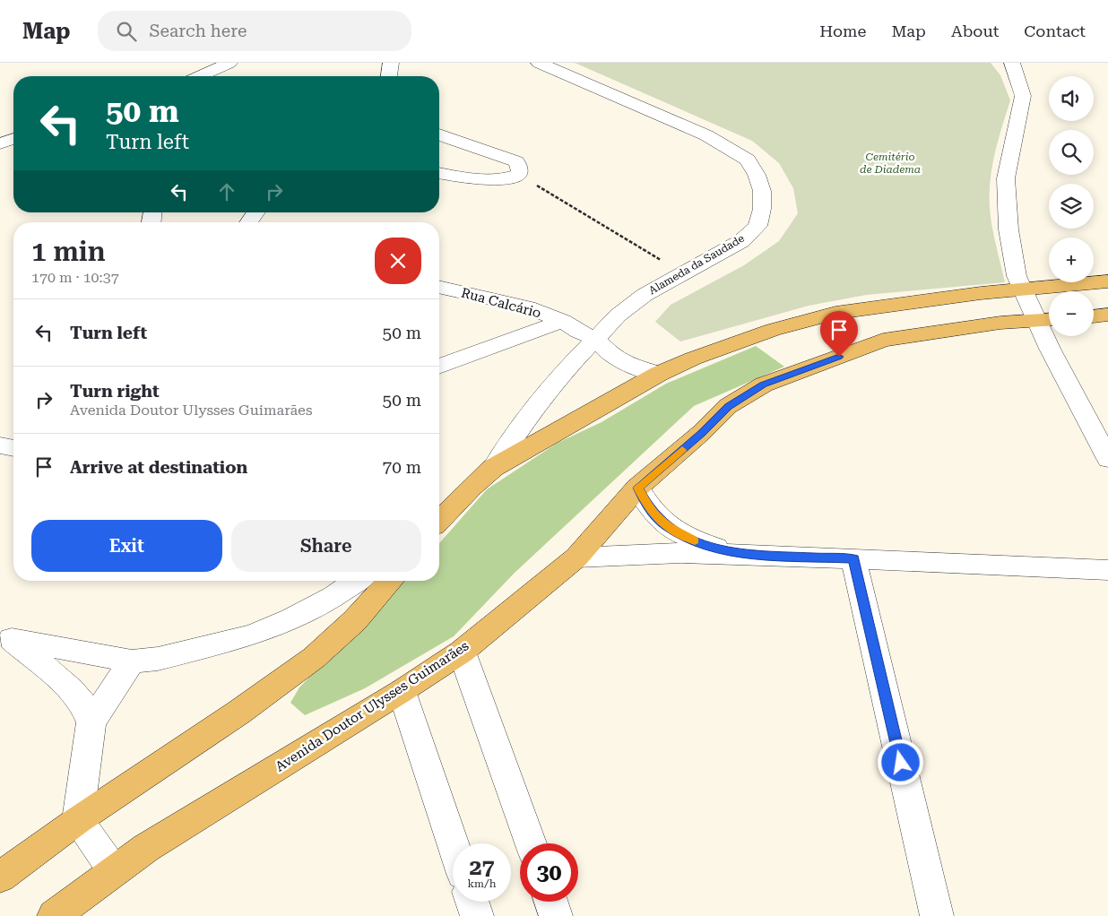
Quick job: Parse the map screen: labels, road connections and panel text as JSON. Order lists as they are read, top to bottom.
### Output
{
  "streets": {
    "main road": ["Avenida Doutor Ulysses Guimarães"],
    "street": ["Alameda da Saudade", "Rua Calcário"]
  },
  "crossings": [
    ["Alameda da Saudade", "Rua Calcário"]
  ],
  "parks": ["Cemitério de Diadema"],
  "page": {
    "header": "Map",
    "search": "Search here",
    "nav": [
      "Home",
      "Map",
      "About",
      "Contact"
    ],
    "map_buttons": ["+", "−"],
    "turn": ["50 m", "Turn left"],
    "heading": ["1 min", "170 m · 10:37"],
    "list": [
      {
        "name": "Turn left",
        "value": "50 m"
      },
      {
        "name": "Turn right",
        "note": "Avenida Doutor Ulysses Guimarães",
        "value": "50 m"
      },
      {
        "name": "Arrive at destination",
        "value": "70 m"
      }
    ],
    "buttons": ["Exit", "Share"],
    "speed": "27 km/h",
    "limit": "30"
  }
}
